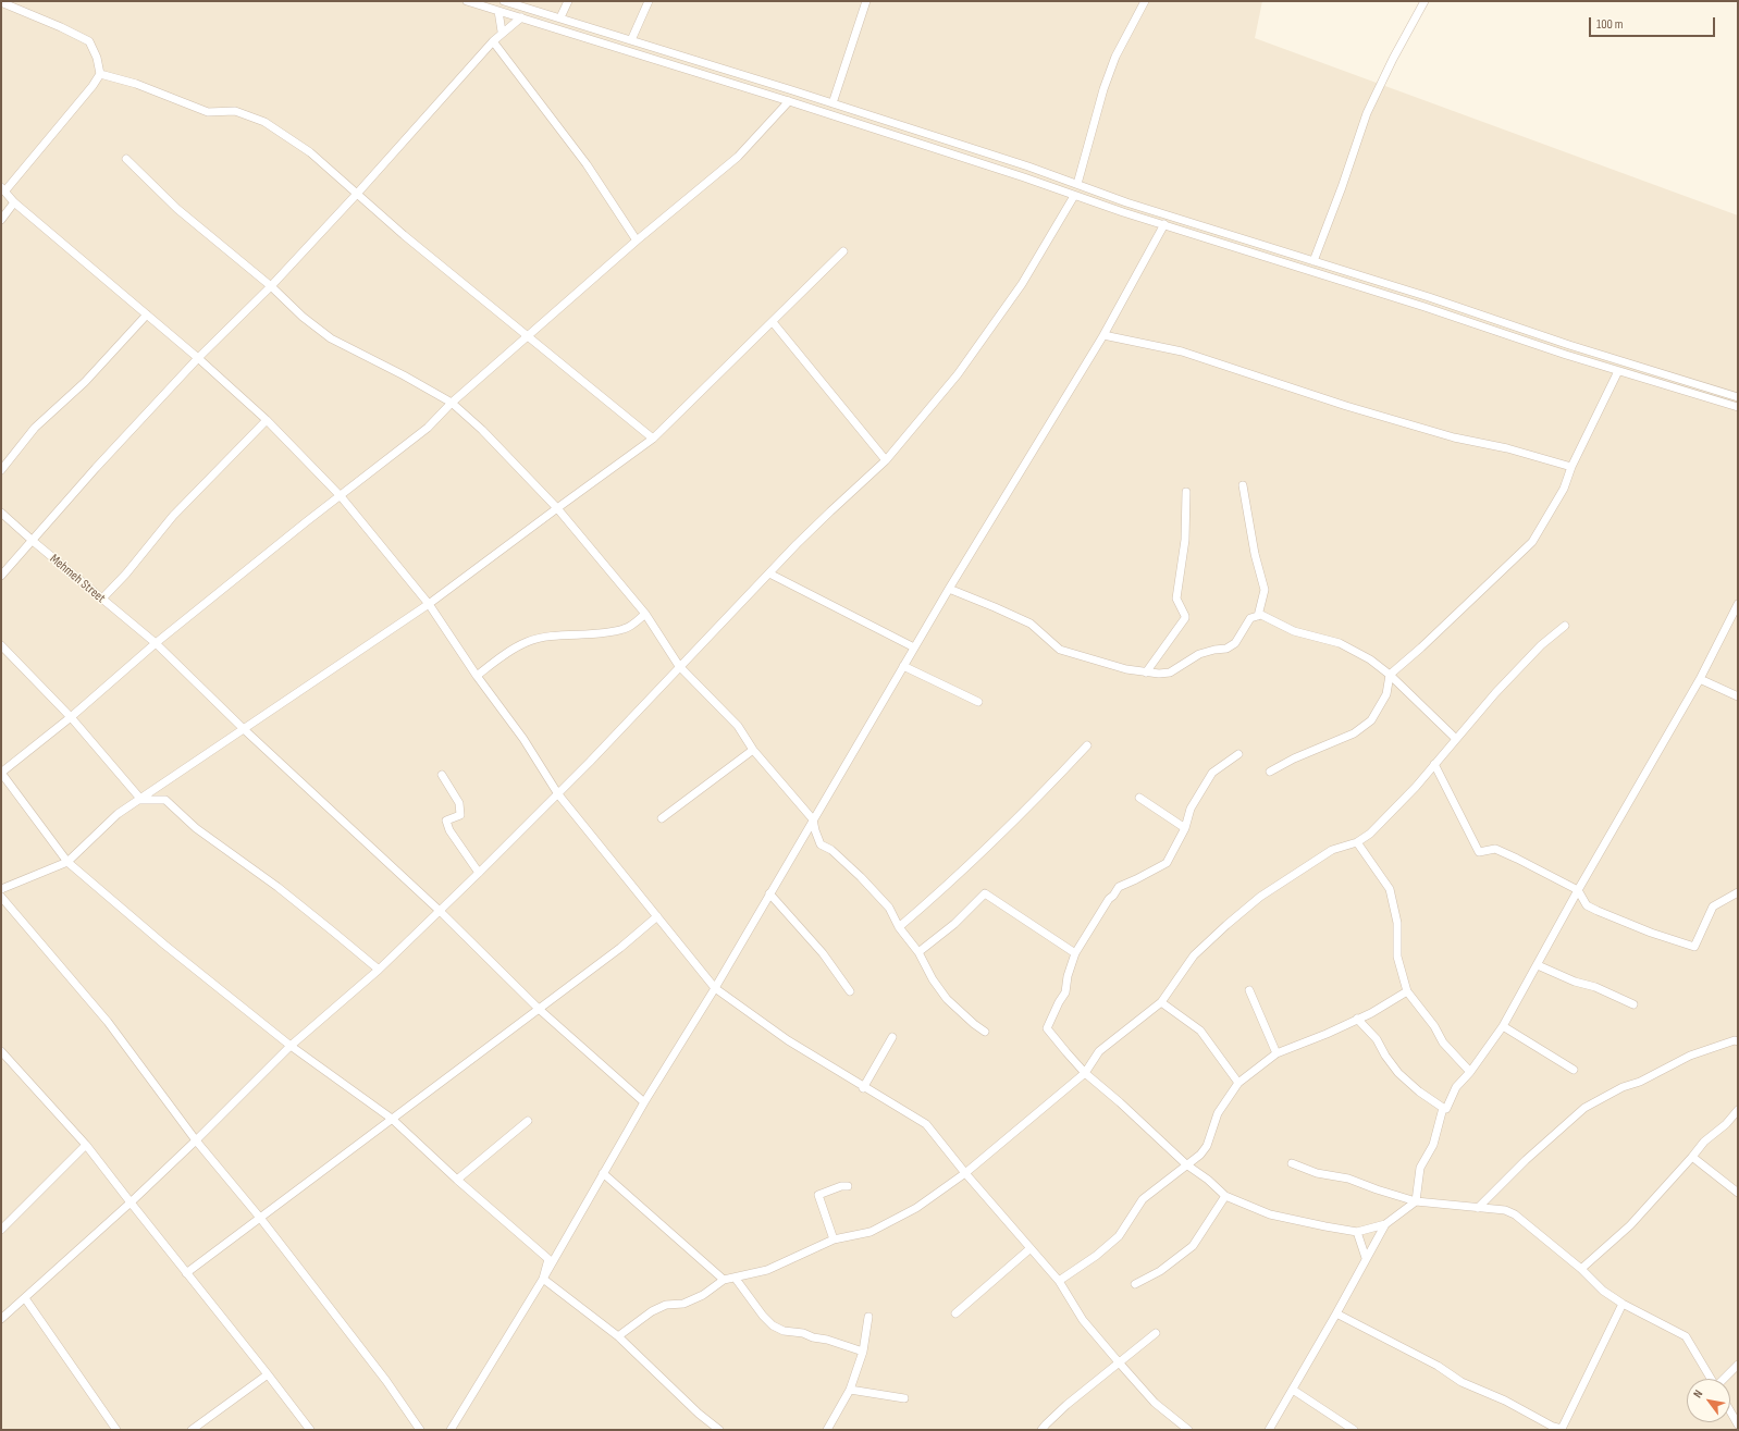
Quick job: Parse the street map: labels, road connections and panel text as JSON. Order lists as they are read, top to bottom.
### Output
{
  "streets": {
    "street": ["Mehmeh Street"]
  },
  "scale_bar": "100 m",
  "north": "top left"
}
